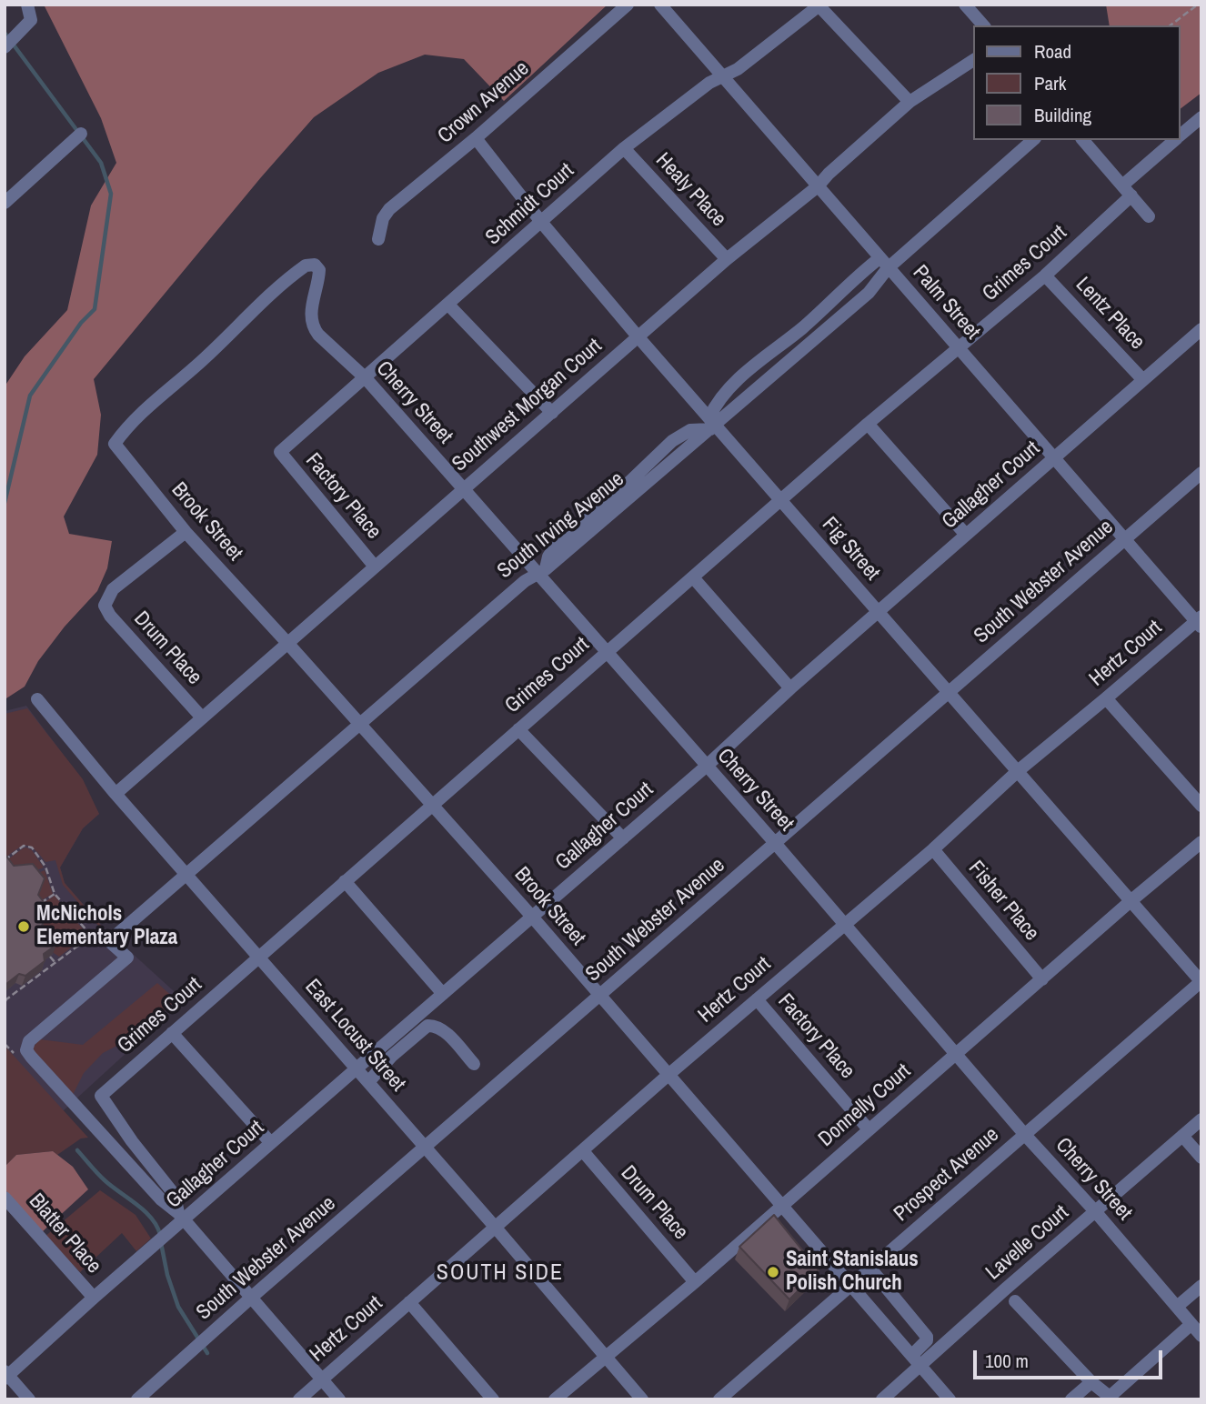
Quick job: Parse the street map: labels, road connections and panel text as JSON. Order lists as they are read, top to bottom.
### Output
{
  "streets": {
    "street": [
      "Crown Avenue",
      "Healy Place",
      "Schmidt Court",
      "Grimes Court",
      "Palm Street",
      "Lentz Place",
      "Cherry Street",
      "Southwest Morgan Court",
      "Gallagher Court",
      "Factory Place",
      "Brook Street",
      "South Irving Avenue",
      "Fig Street",
      "South Webster Avenue",
      "Drum Place",
      "Hertz Court",
      "Fisher Place",
      "East Locust Street",
      "Donnelly Court",
      "Prospect Avenue",
      "Blatter Place",
      "Lavelle Court"
    ]
  },
  "crossings": [
    ["Crown Avenue", "Fig Street"],
    ["Healy Place", "Schmidt Court"],
    ["Healy Place", "Southwest Morgan Court"],
    ["Schmidt Court", "Palm Street"],
    ["Schmidt Court", "Cherry Street"],
    ["Schmidt Court", "Factory Place"],
    ["Schmidt Court", "Fig Street"],
    ["Grimes Court", "Palm Street"],
    ["Grimes Court", "Lentz Place"],
    ["Grimes Court", "Cherry Street"],
    ["Grimes Court", "Gallagher Court"],
    ["Grimes Court", "Brook Street"],
    ["Grimes Court", "South Irving Avenue"],
    ["Grimes Court", "Fig Street"],
    ["Grimes Court", "East Locust Street"],
    ["Palm Street", "Southwest Morgan Court"],
    ["Palm Street", "Gallagher Court"],
    ["Palm Street", "South Irving Avenue"],
    ["Palm Street", "South Webster Avenue"],
    ["Palm Street", "Hertz Court"],
    ["Lentz Place", "Gallagher Court"],
    ["Cherry Street", "Southwest Morgan Court"],
    ["Cherry Street", "Gallagher Court"],
    ["Cherry Street", "Brook Street"],
    ["Cherry Street", "South Irving Avenue"],
    ["Cherry Street", "South Webster Avenue"],
    ["Cherry Street", "Hertz Court"],
    ["Cherry Street", "Donnelly Court"],
    ["Cherry Street", "Prospect Avenue"],
    ["Cherry Street", "Lavelle Court"],
    ["Southwest Morgan Court", "Factory Place"],
    ["Southwest Morgan Court", "Brook Street"],
    ["Southwest Morgan Court", "Fig Street"],
    ["Southwest Morgan Court", "Drum Place"],
    ["Southwest Morgan Court", "East Locust Street"],
    ["Gallagher Court", "Brook Street"],
    ["Gallagher Court", "South Irving Avenue"],
    ["Gallagher Court", "Fig Street"],
    ["Gallagher Court", "East Locust Street"],
    ["Gallagher Court", "Blatter Place"],
    ["Factory Place", "Hertz Court"],
    ["Factory Place", "Donnelly Court"],
    ["Brook Street", "South Irving Avenue"],
    ["Brook Street", "South Webster Avenue"],
    ["Brook Street", "Drum Place"],
    ["Brook Street", "Hertz Court"],
    ["Brook Street", "Donnelly Court"],
    ["Brook Street", "Prospect Avenue"],
    ["Brook Street", "Lavelle Court"],
    ["South Irving Avenue", "Fig Street"],
    ["South Irving Avenue", "East Locust Street"],
    ["Fig Street", "South Webster Avenue"],
    ["Fig Street", "Hertz Court"],
    ["Fig Street", "Donnelly Court"],
    ["Fig Street", "Prospect Avenue"],
    ["South Webster Avenue", "East Locust Street"],
    ["Drum Place", "Hertz Court"],
    ["Drum Place", "Donnelly Court"],
    ["Hertz Court", "Fisher Place"],
    ["Hertz Court", "East Locust Street"],
    ["Fisher Place", "Donnelly Court"],
    ["East Locust Street", "Donnelly Court"]
  ],
  "districts": ["SOUTH SIDE"],
  "places": ["McNichols Elementary Plaza", "Saint Stanislaus Polish Church"],
  "legend": ["Road", "Park", "Building"],
  "scale_bar": "100 m"
}
